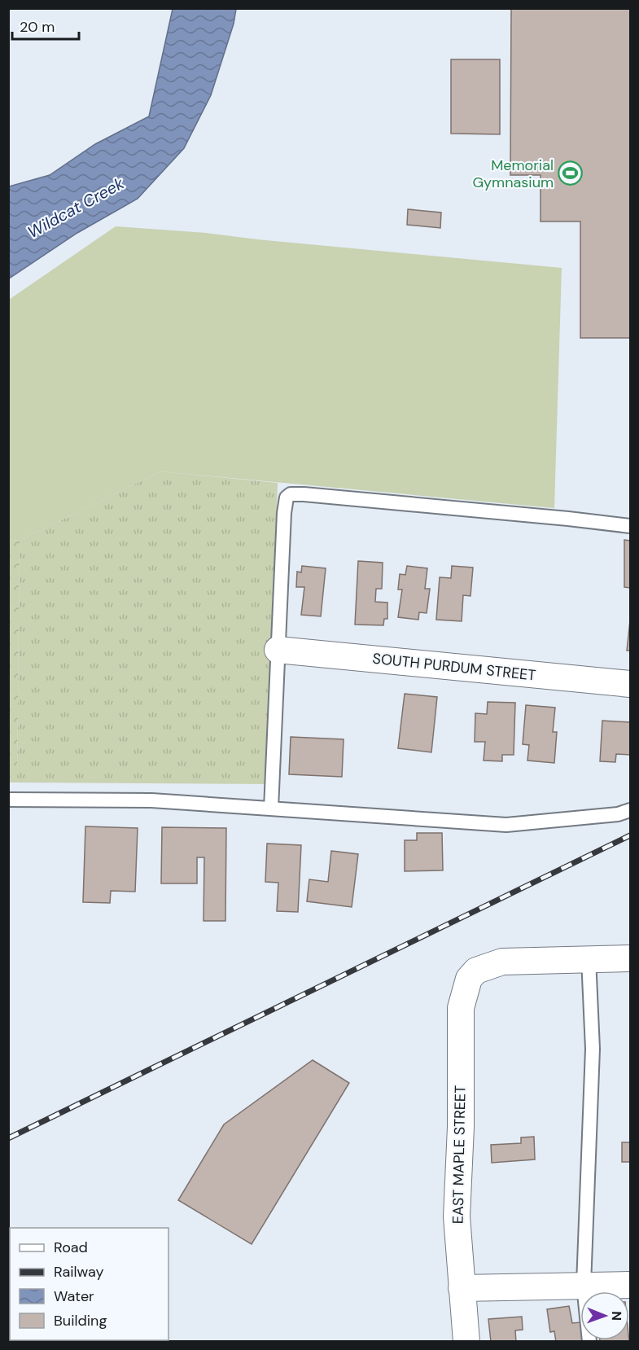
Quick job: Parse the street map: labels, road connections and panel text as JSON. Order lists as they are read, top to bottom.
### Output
{
  "streets": {
    "street": ["SOUTH PURDUM STREET", "EAST MAPLE STREET"]
  },
  "water": ["Wildcat Creek"],
  "places": {
    "sports": ["Memorial Gymnasium"]
  },
  "legend": [
    "Road",
    "Railway",
    "Water",
    "Building"
  ],
  "scale_bar": "20 m",
  "north": "right"
}
